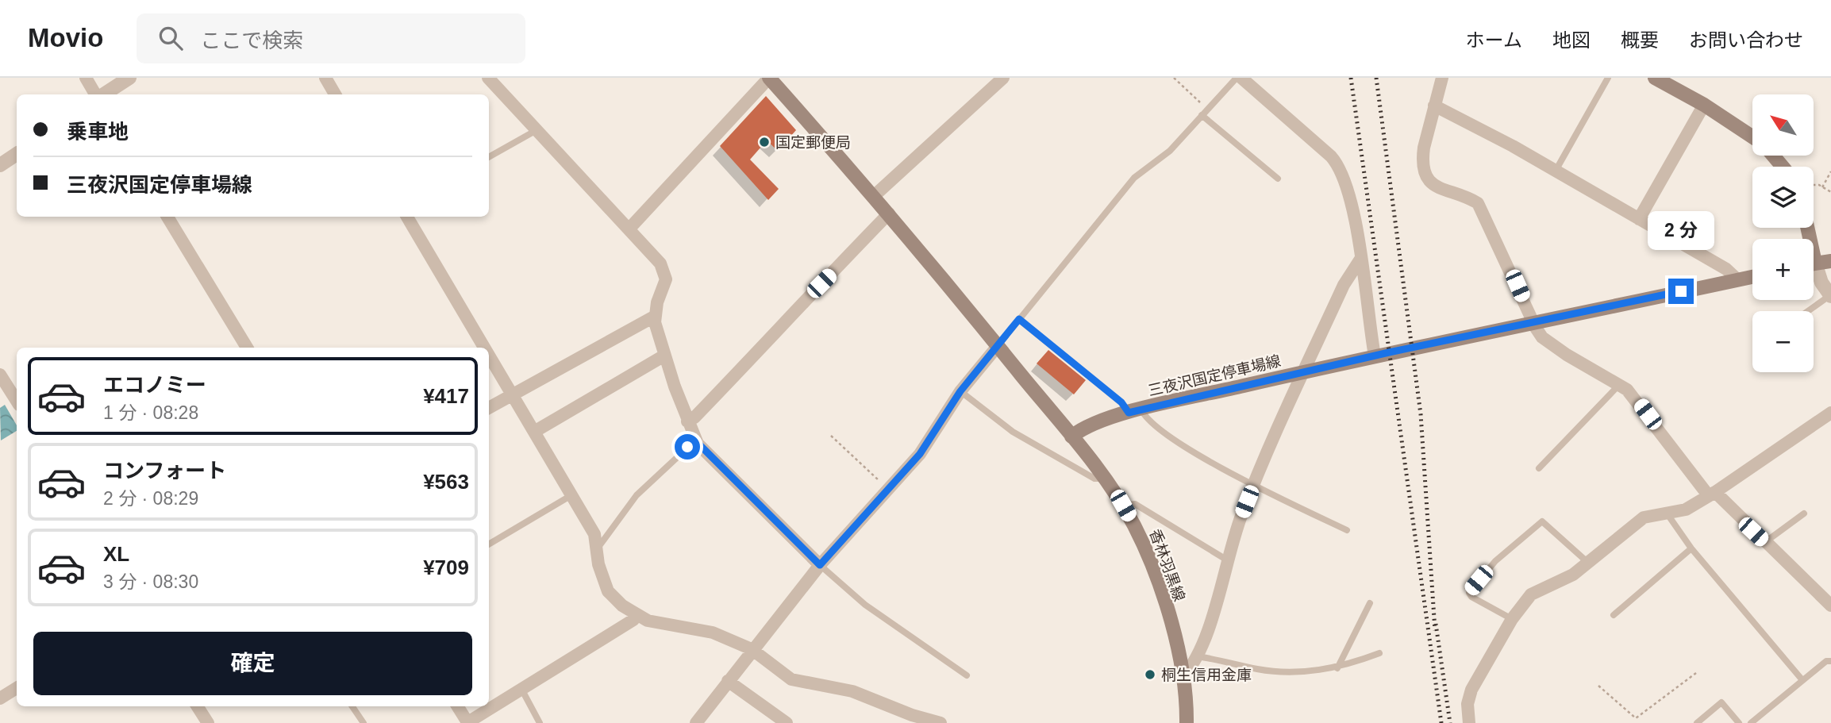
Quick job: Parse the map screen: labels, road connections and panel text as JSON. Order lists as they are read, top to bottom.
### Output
{
  "streets": {
    "main road": ["三夜沢国定停車場線", "香林羽黒線"]
  },
  "crossings": [
    ["三夜沢国定停車場線", "香林羽黒線"]
  ],
  "places": ["国定郵便局", "桐生信用金庫"],
  "north": "top left",
  "page": {
    "header": "Movio",
    "search": "ここで検索",
    "nav": [
      "ホーム",
      "地図",
      "概要",
      "お問い合わせ"
    ],
    "map_buttons": ["+", "−"],
    "banner": ["乗車地", "三夜沢国定停車場線"],
    "bubble": "2 分",
    "list": [
      {
        "name": "エコノミー",
        "note": "1 分 · 08:28",
        "value": "¥417"
      },
      {
        "name": "コンフォート",
        "note": "2 分 · 08:29",
        "value": "¥563"
      },
      {
        "name": "XL",
        "note": "3 分 · 08:30",
        "value": "¥709"
      }
    ],
    "buttons": "確定"
  }
}
